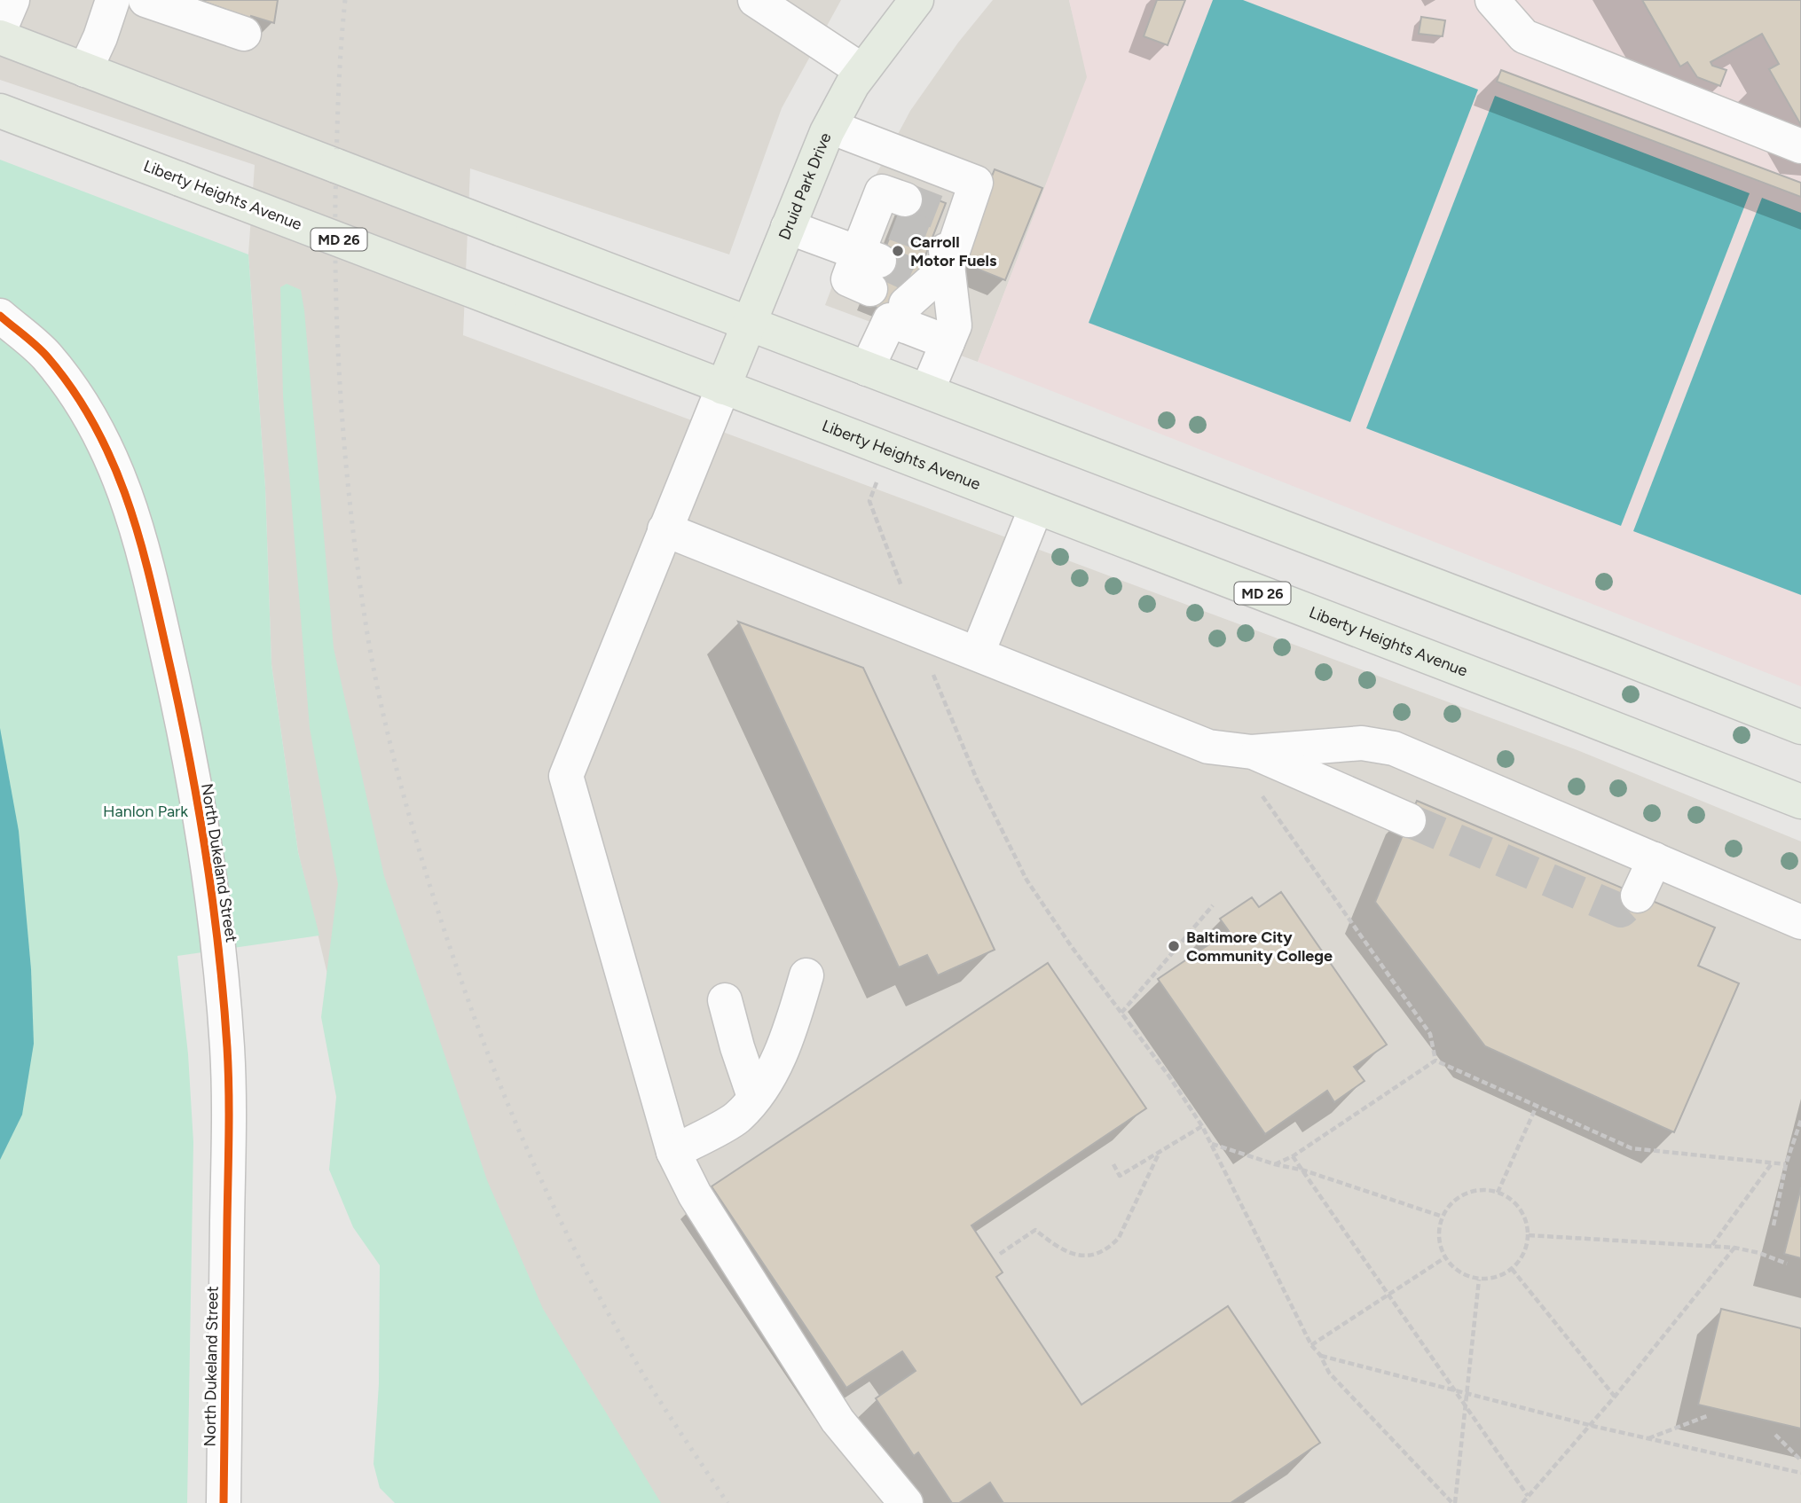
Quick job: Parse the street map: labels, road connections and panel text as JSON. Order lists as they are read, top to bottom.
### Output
{
  "streets": {
    "main road": ["Druid Park Drive", "Liberty Heights Avenue", "MD 26"],
    "street": ["North Dukeland Street"]
  },
  "crossings": [
    ["Druid Park Drive", "Liberty Heights Avenue"]
  ],
  "parks": ["Hanlon Park"],
  "places": ["Carroll Motor Fuels", "Baltimore City Community College"]
}
